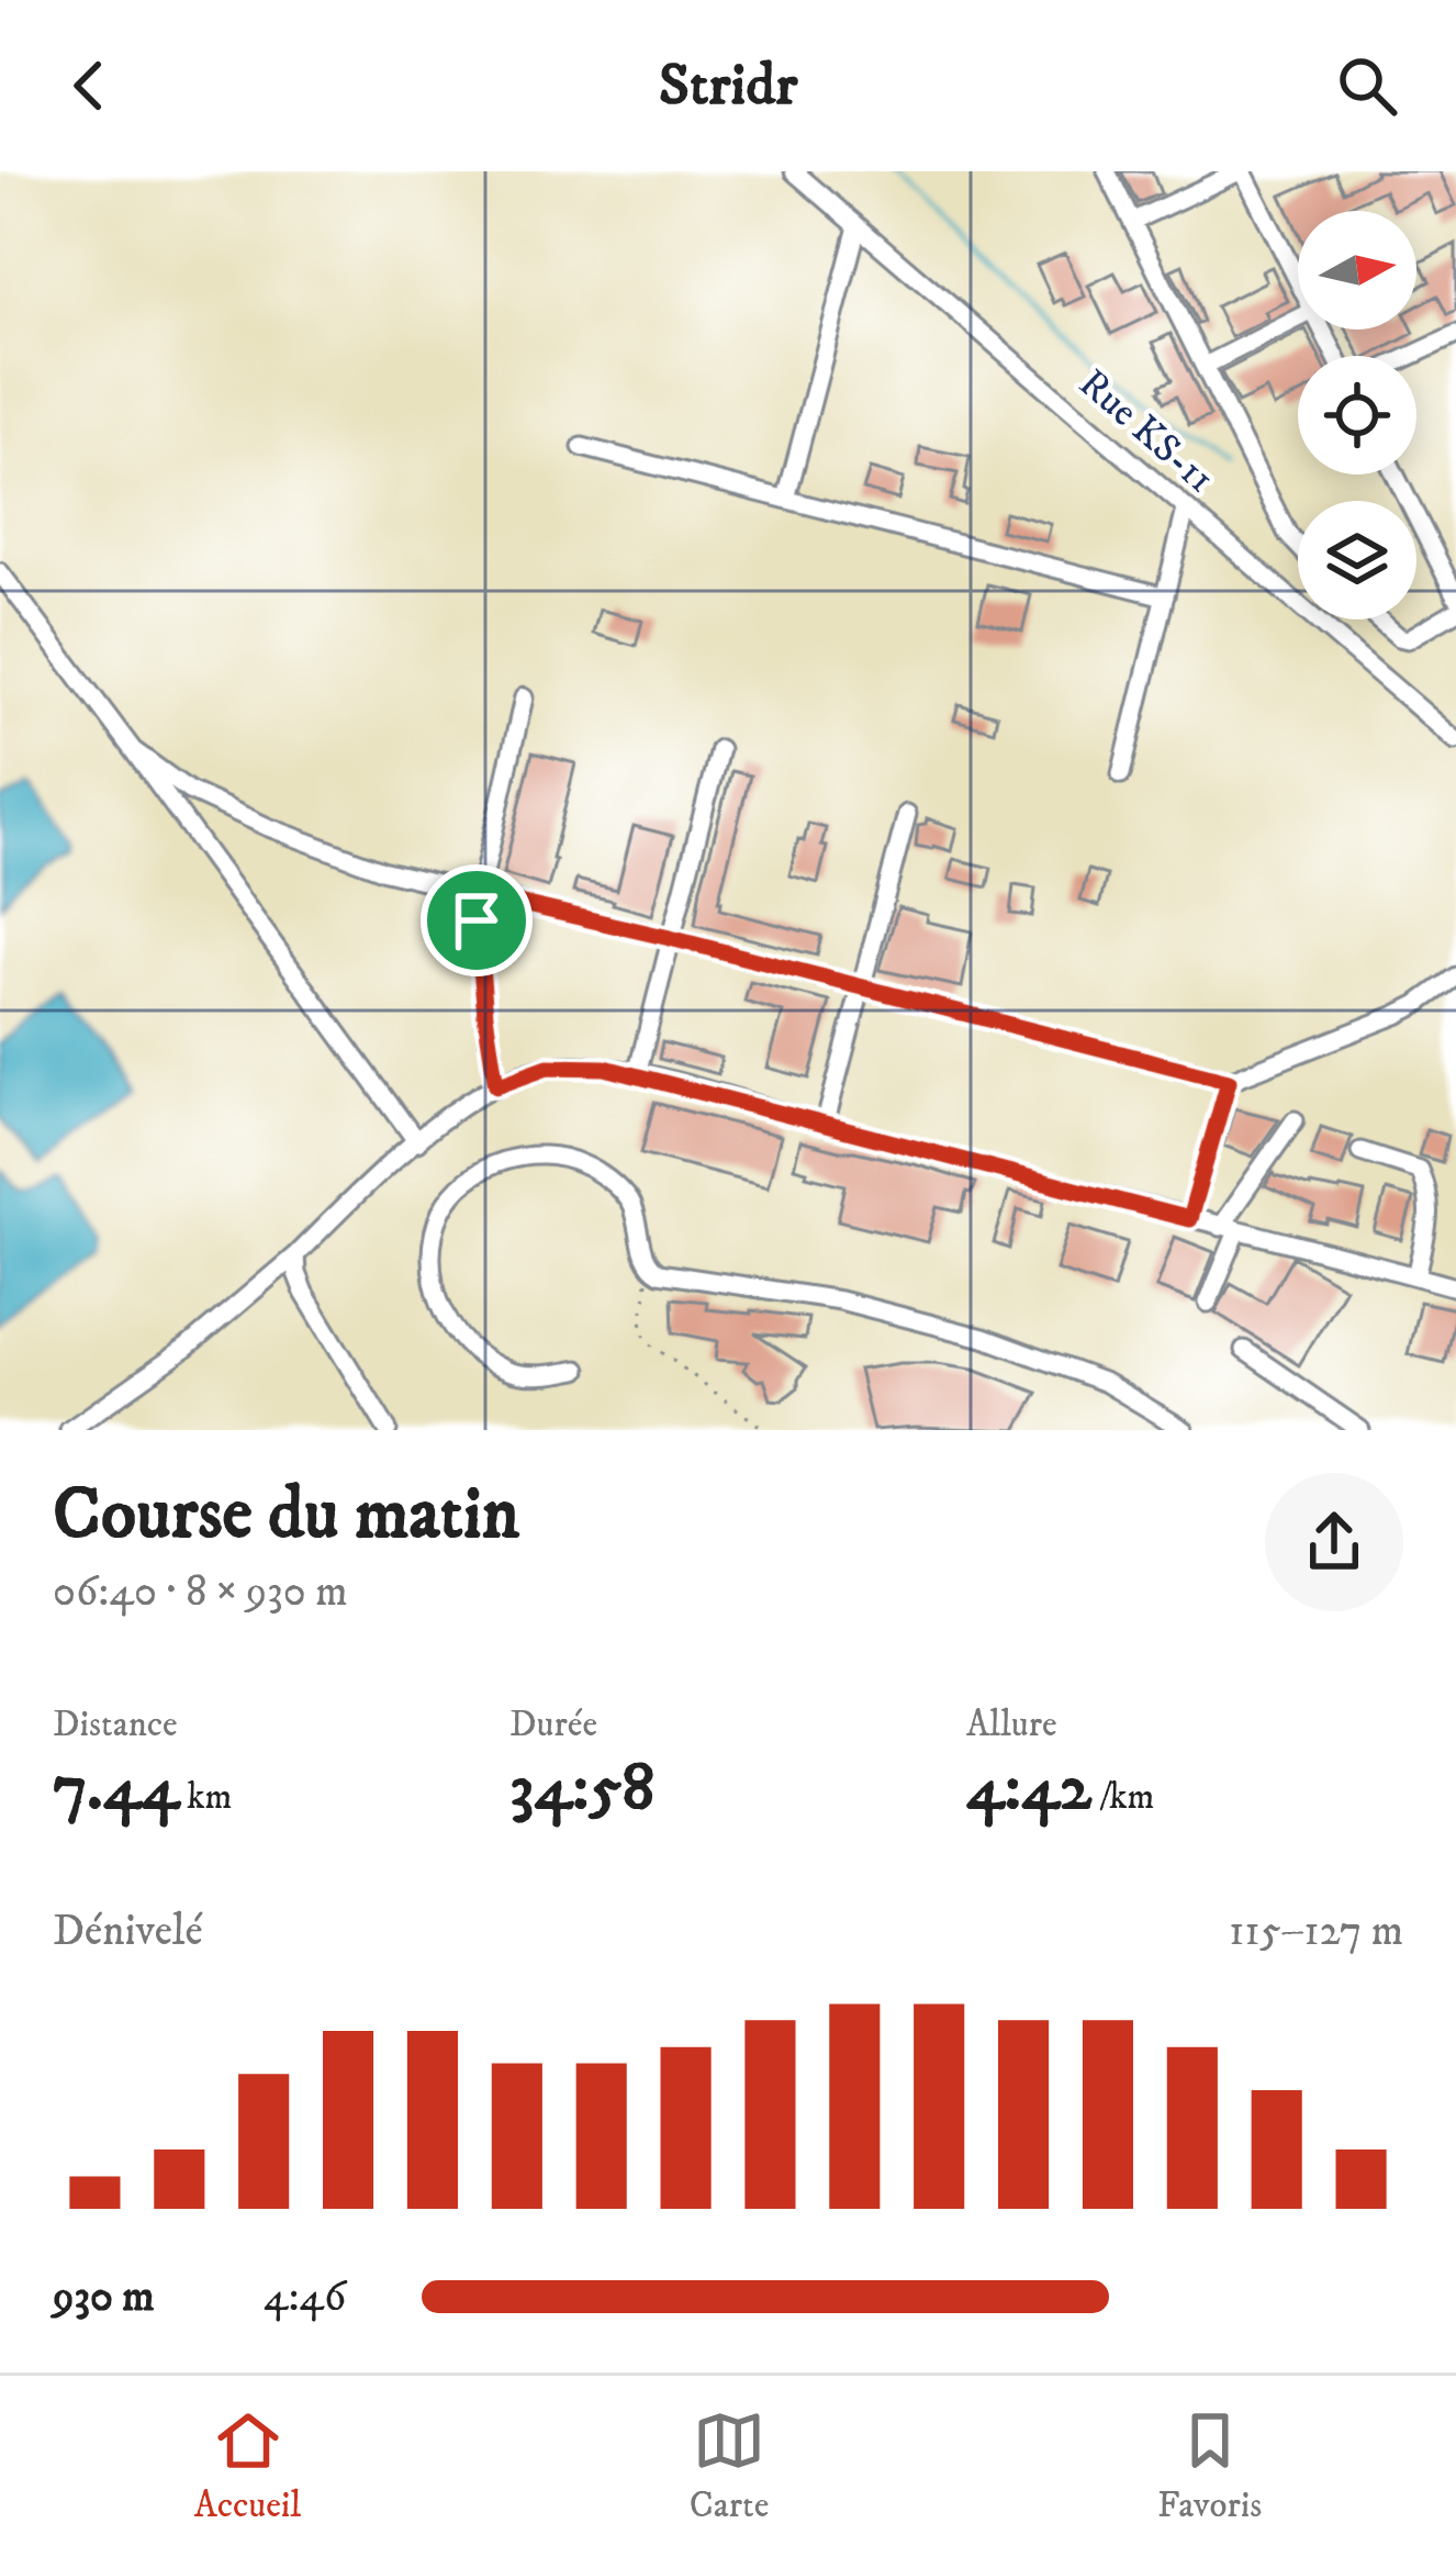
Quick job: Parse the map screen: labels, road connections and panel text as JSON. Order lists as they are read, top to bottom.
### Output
{
  "streets": {
    "street": ["Rue KS-11"]
  },
  "north": "right",
  "page": {
    "header": "Stridr",
    "heading": ["Course du matin", "06:40 · 8 × 930 m"],
    "stats": [
      ["Distance", "7.44 km"],
      ["Durée", "34:58"],
      ["Allure", "4:42 /km"]
    ],
    "chart": ["Dénivelé", "115–127 m"],
    "list": [
      {
        "name": "930 m",
        "note": "4:46"
      }
    ],
    "tabs": ["Accueil", "Carte", "Favoris"]
  }
}
